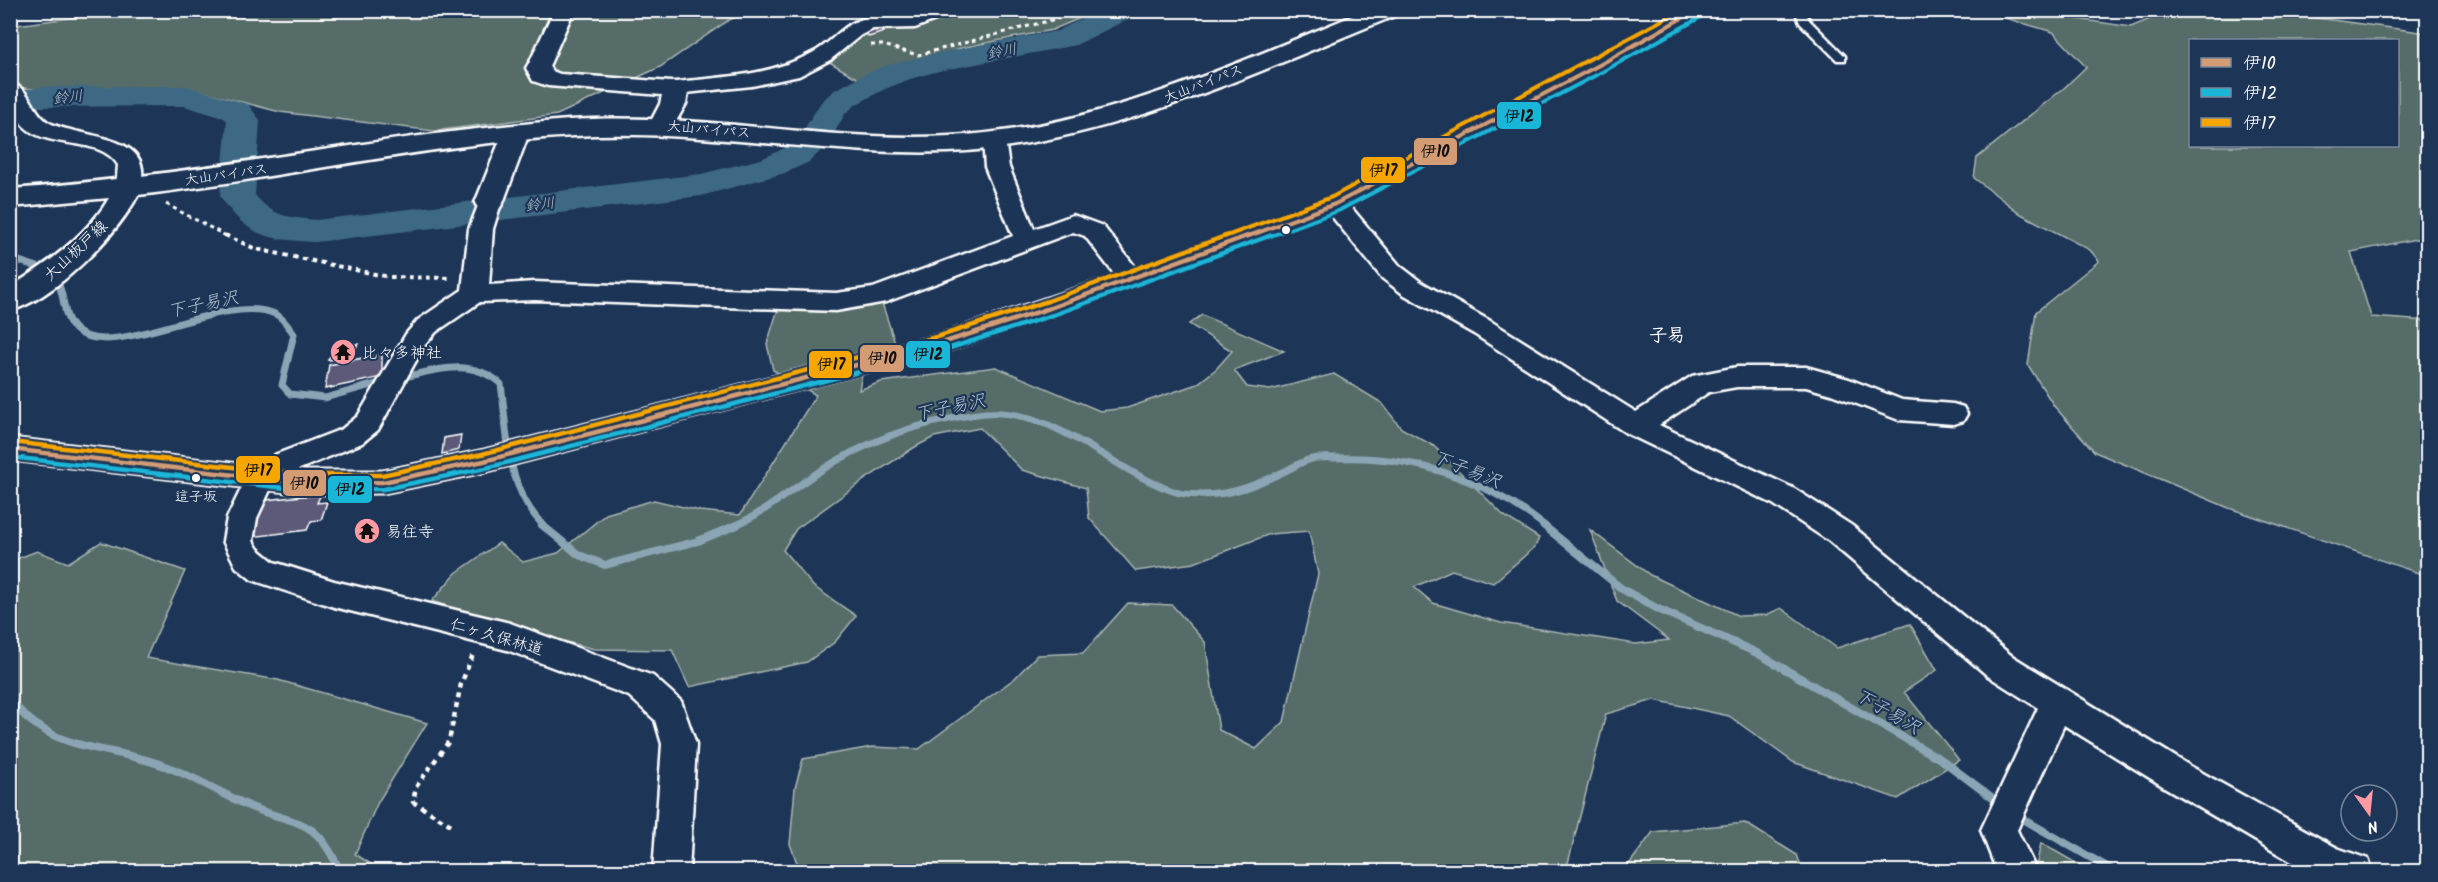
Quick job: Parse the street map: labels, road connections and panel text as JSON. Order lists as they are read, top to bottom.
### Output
{
  "streets": {
    "main road": ["大山バイパス", "大山板戸線"],
    "street": ["仁ヶ久保林道"]
  },
  "crossings": [
    ["大山バイパス", "大山板戸線"]
  ],
  "districts": ["子易"],
  "water": ["鈴川", "下子易沢"],
  "places": {
    "temple": ["比々多神社", "易往寺"],
    "other": ["這子坂"]
  },
  "lines": ["transit line 伊10", "transit line 伊17", "transit line 伊12"],
  "legend": ["伊10", "伊12", "伊17"],
  "north": "bottom"
}
